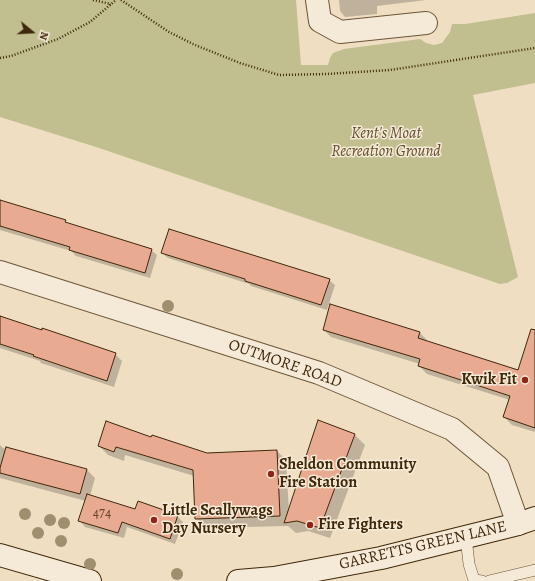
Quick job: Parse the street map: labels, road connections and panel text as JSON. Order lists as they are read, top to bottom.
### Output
{
  "streets": {
    "street": ["OUTMORE ROAD", "GARRETTS GREEN LANE"]
  },
  "crossings": [
    ["OUTMORE ROAD", "GARRETTS GREEN LANE"]
  ],
  "parks": ["Kent's Moat Recreation Ground"],
  "places": [
    "Kwik Fit",
    "Sheldon Community Fire Station",
    "Little Scallywags Day Nursery",
    "Fire Fighters"
  ],
  "house_numbers": ["474"],
  "north": "right"
}
